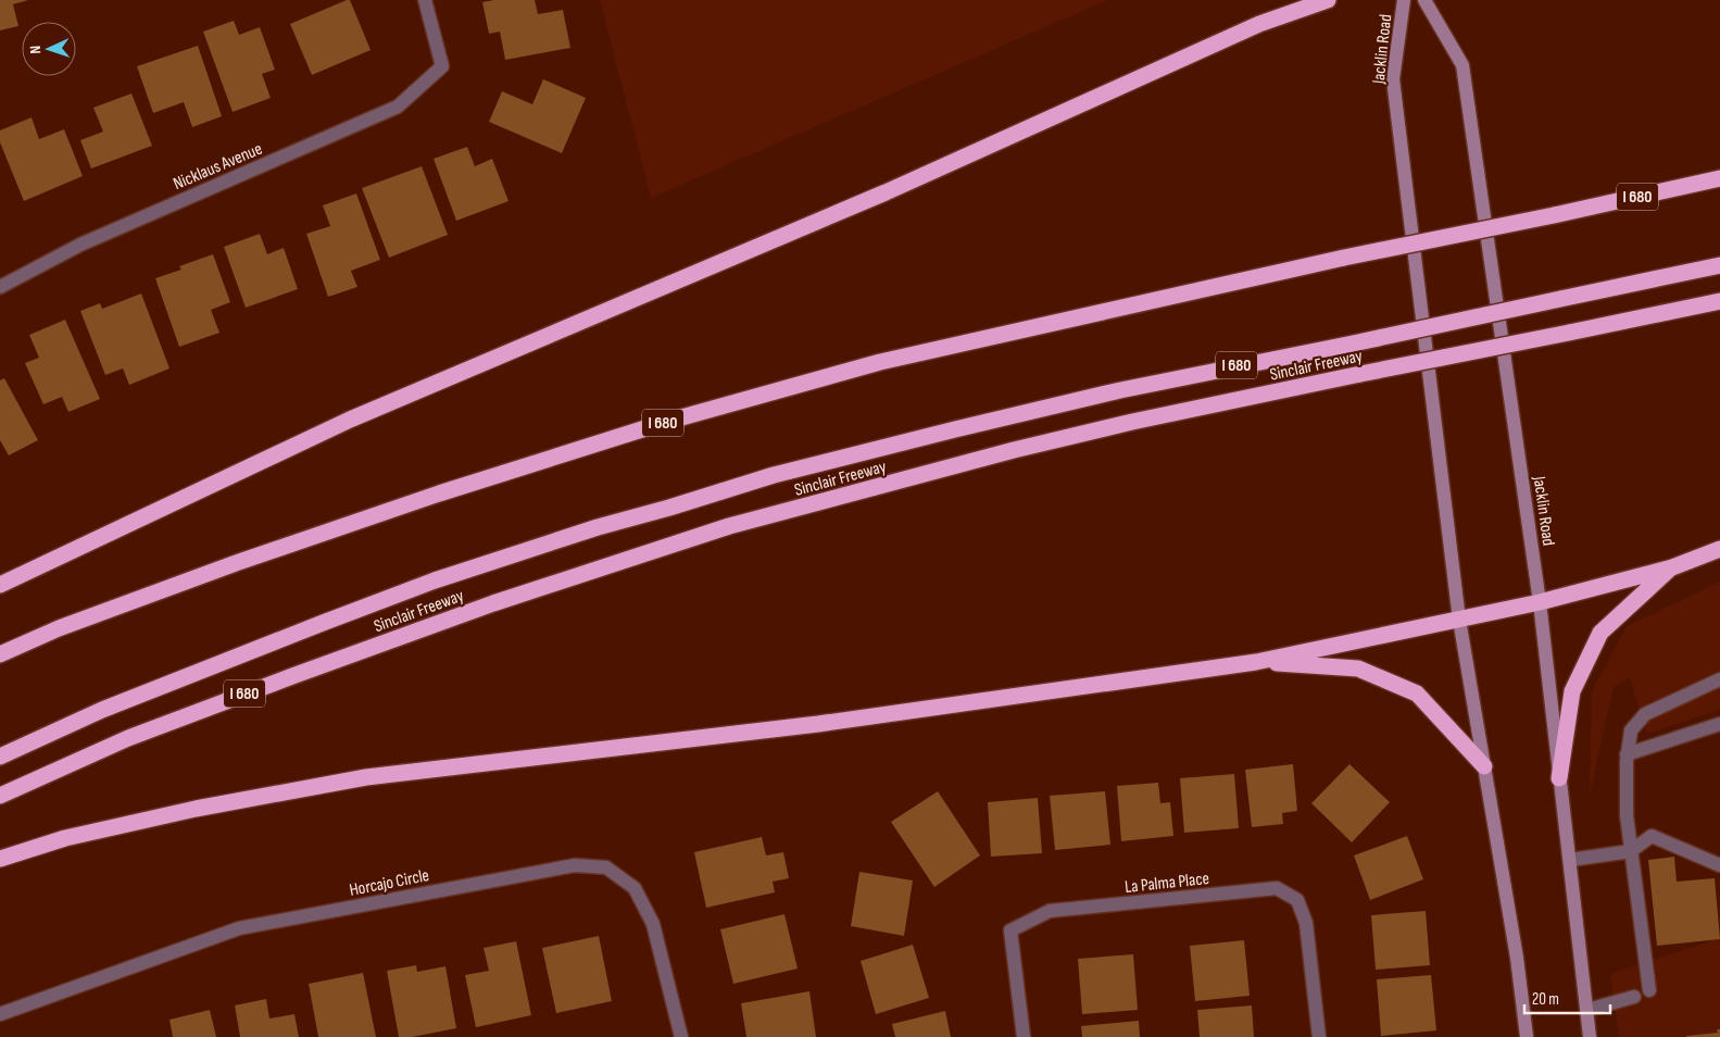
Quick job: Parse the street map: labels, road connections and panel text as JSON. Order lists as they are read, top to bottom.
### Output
{
  "streets": {
    "highway": ["I 680", "Sinclair Freeway"],
    "main road": ["Jacklin Road"],
    "street": ["Nicklaus Avenue", "Horcajo Circle", "La Palma Place"]
  },
  "scale_bar": "20 m",
  "north": "left"
}
